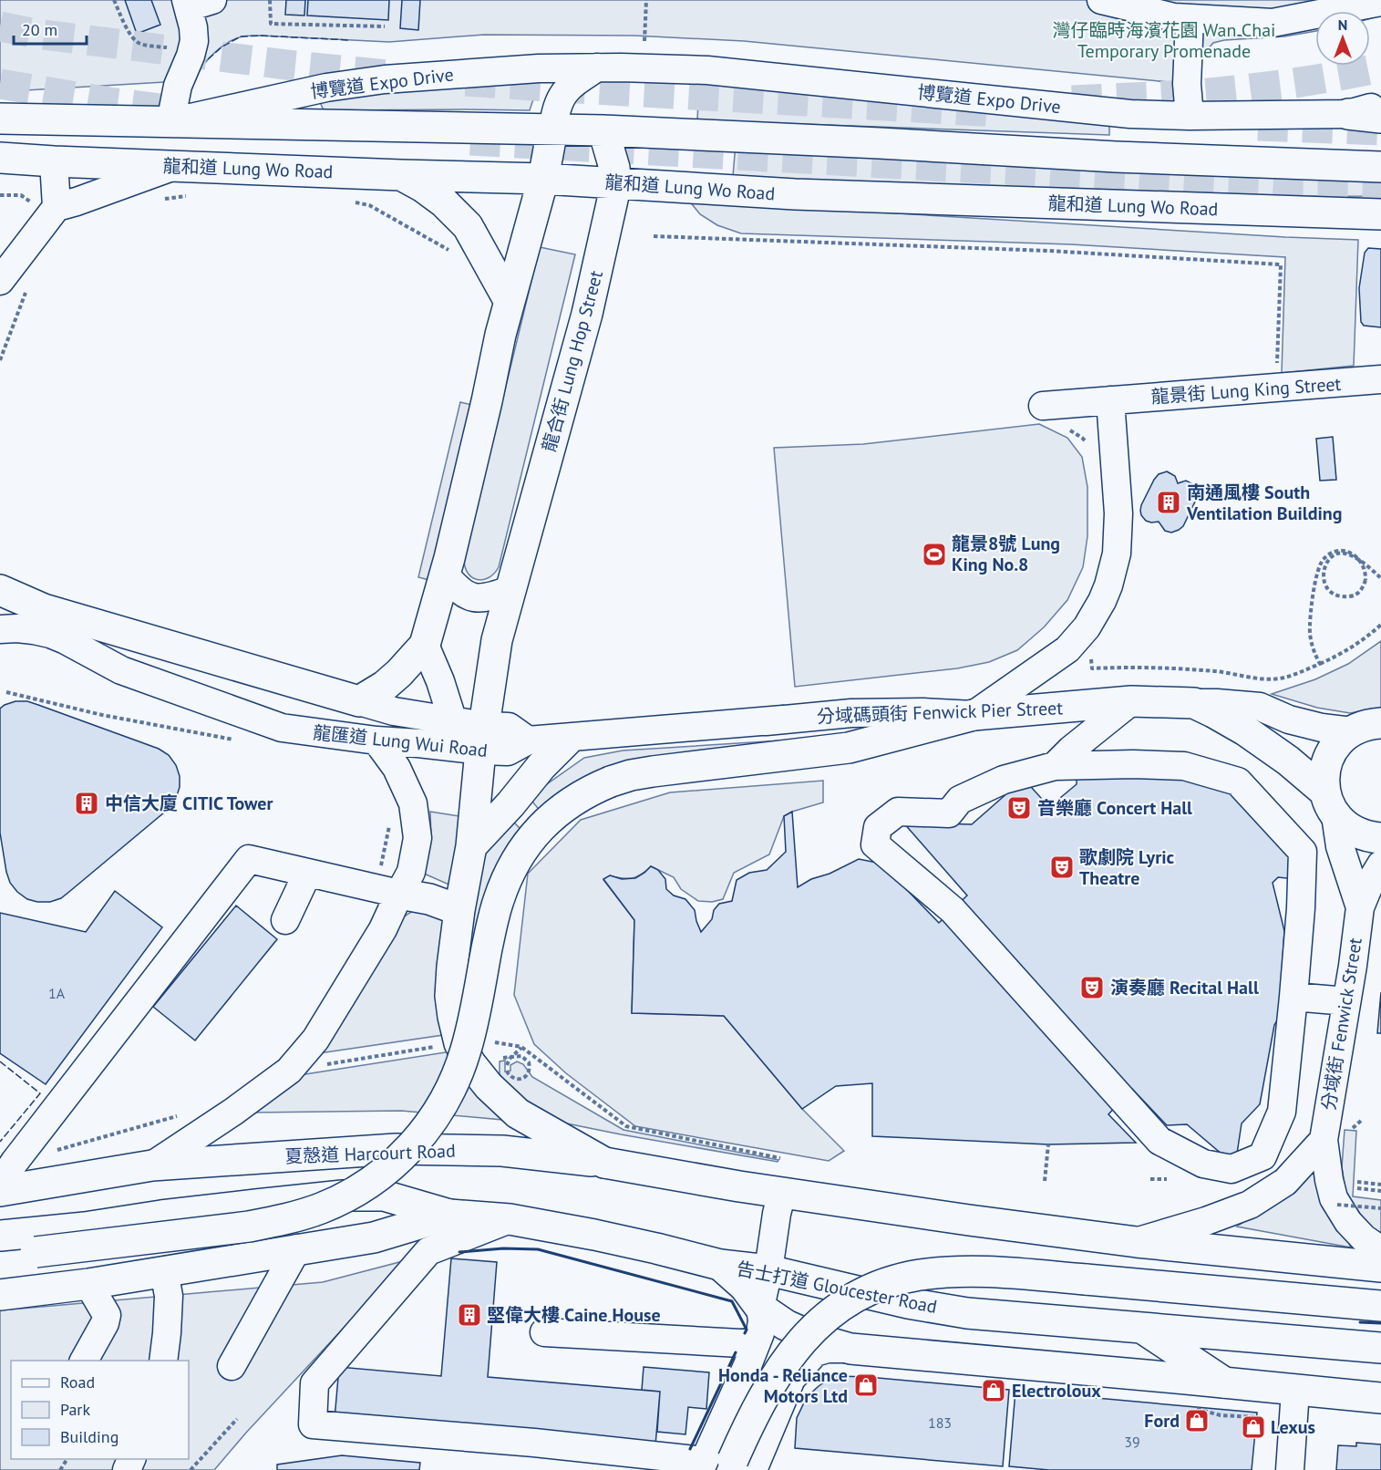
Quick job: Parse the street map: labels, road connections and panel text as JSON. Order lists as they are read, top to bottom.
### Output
{
  "streets": {
    "main road": [
      "龍和道 Lung Wo Road",
      "龍合街 Lung Hop Street",
      "分域碼頭街 Fenwick Pier Street",
      "龍匯道 Lung Wui Road",
      "夏慤道 Harcourt Road",
      "告士打道 Gloucester Road"
    ],
    "street": ["博覽道 Expo Drive", "龍景街 Lung King Street", "分域街 Fenwick Street"]
  },
  "crossings": [
    ["龍和道 Lung Wo Road", "龍合街 Lung Hop Street"],
    ["龍合街 Lung Hop Street", "龍匯道 Lung Wui Road"],
    ["分域碼頭街 Fenwick Pier Street", "龍匯道 Lung Wui Road"],
    ["分域碼頭街 Fenwick Pier Street", "分域街 Fenwick Street"]
  ],
  "parks": ["灣仔臨時海濱花園 Wan Chai Temporary Promenade"],
  "places": {
    "building": ["南通風樓 South Ventilation Building", "中信大廈 CITIC Tower", "堅偉大樓 Caine House"],
    "sports": ["龍景8號 Lung King No.8"],
    "theatre": ["音樂廳 Concert Hall", "歌劇院 Lyric Theatre", "演奏廳 Recital Hall"],
    "shop": [
      "Honda - Reliance Motors Ltd",
      "Electroloux",
      "Ford",
      "Lexus"
    ]
  },
  "house_numbers": ["1A", "183", "39"],
  "legend": ["Road", "Park", "Building"],
  "scale_bar": "20 m",
  "north": "top"
}
